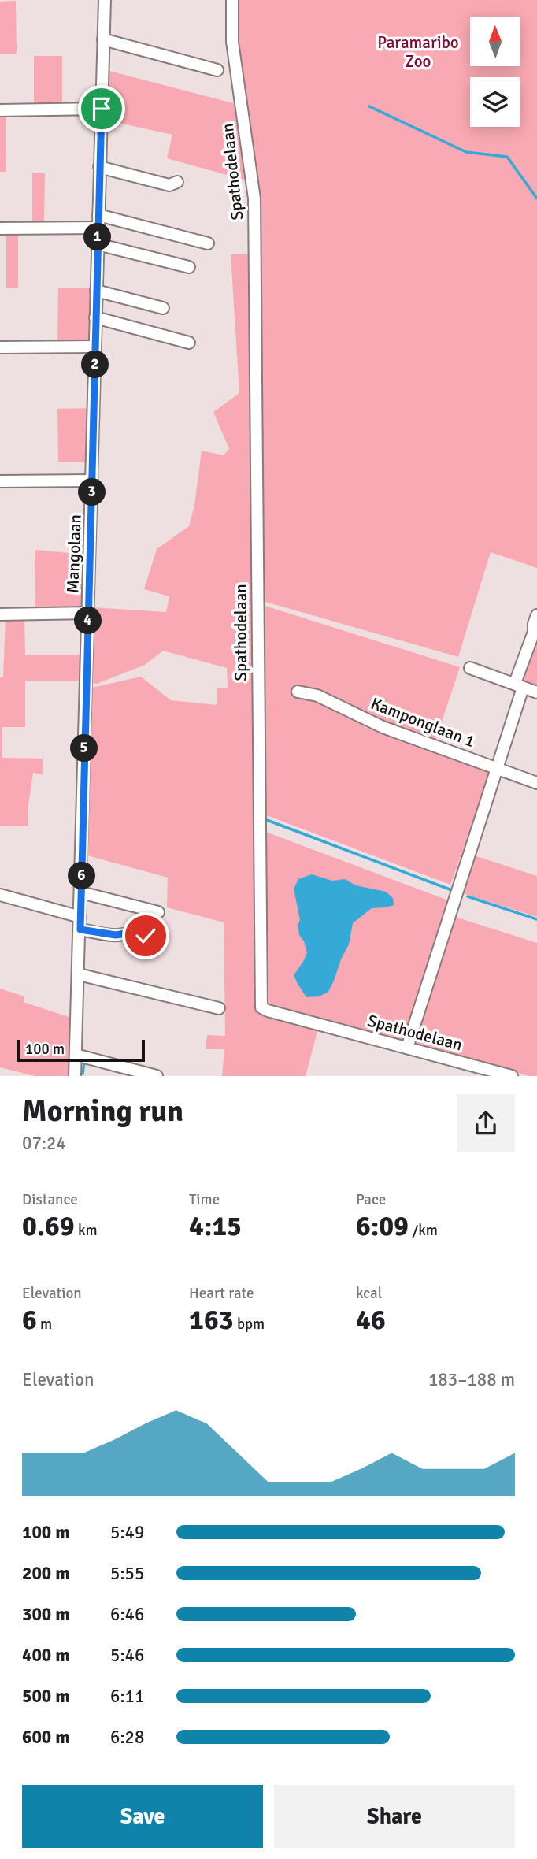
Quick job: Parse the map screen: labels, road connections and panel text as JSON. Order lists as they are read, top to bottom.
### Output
{
  "streets": {
    "street": ["Spathodelaan", "Mangolaan", "Kamponglaan 1"]
  },
  "parks": ["Paramaribo Zoo"],
  "scale_bar": "100 m",
  "north": "top",
  "page": {
    "pins": [
      "1",
      "2",
      "3",
      "4",
      "5",
      "6"
    ],
    "scale": "100 m",
    "heading": ["Morning run", "07:24"],
    "stats": [
      ["Distance", "0.69 km"],
      ["Time", "4:15"],
      ["Pace", "6:09 /km"],
      ["Elevation", "6 m"],
      ["Heart rate", "163 bpm"],
      ["kcal", "46"]
    ],
    "chart": ["Elevation", "183–188 m"],
    "list": [
      {
        "name": "100 m",
        "note": "5:49"
      },
      {
        "name": "200 m",
        "note": "5:55"
      },
      {
        "name": "300 m",
        "note": "6:46"
      },
      {
        "name": "400 m",
        "note": "5:46"
      },
      {
        "name": "500 m",
        "note": "6:11"
      },
      {
        "name": "600 m",
        "note": "6:28"
      }
    ],
    "buttons": ["Save", "Share"]
  }
}
